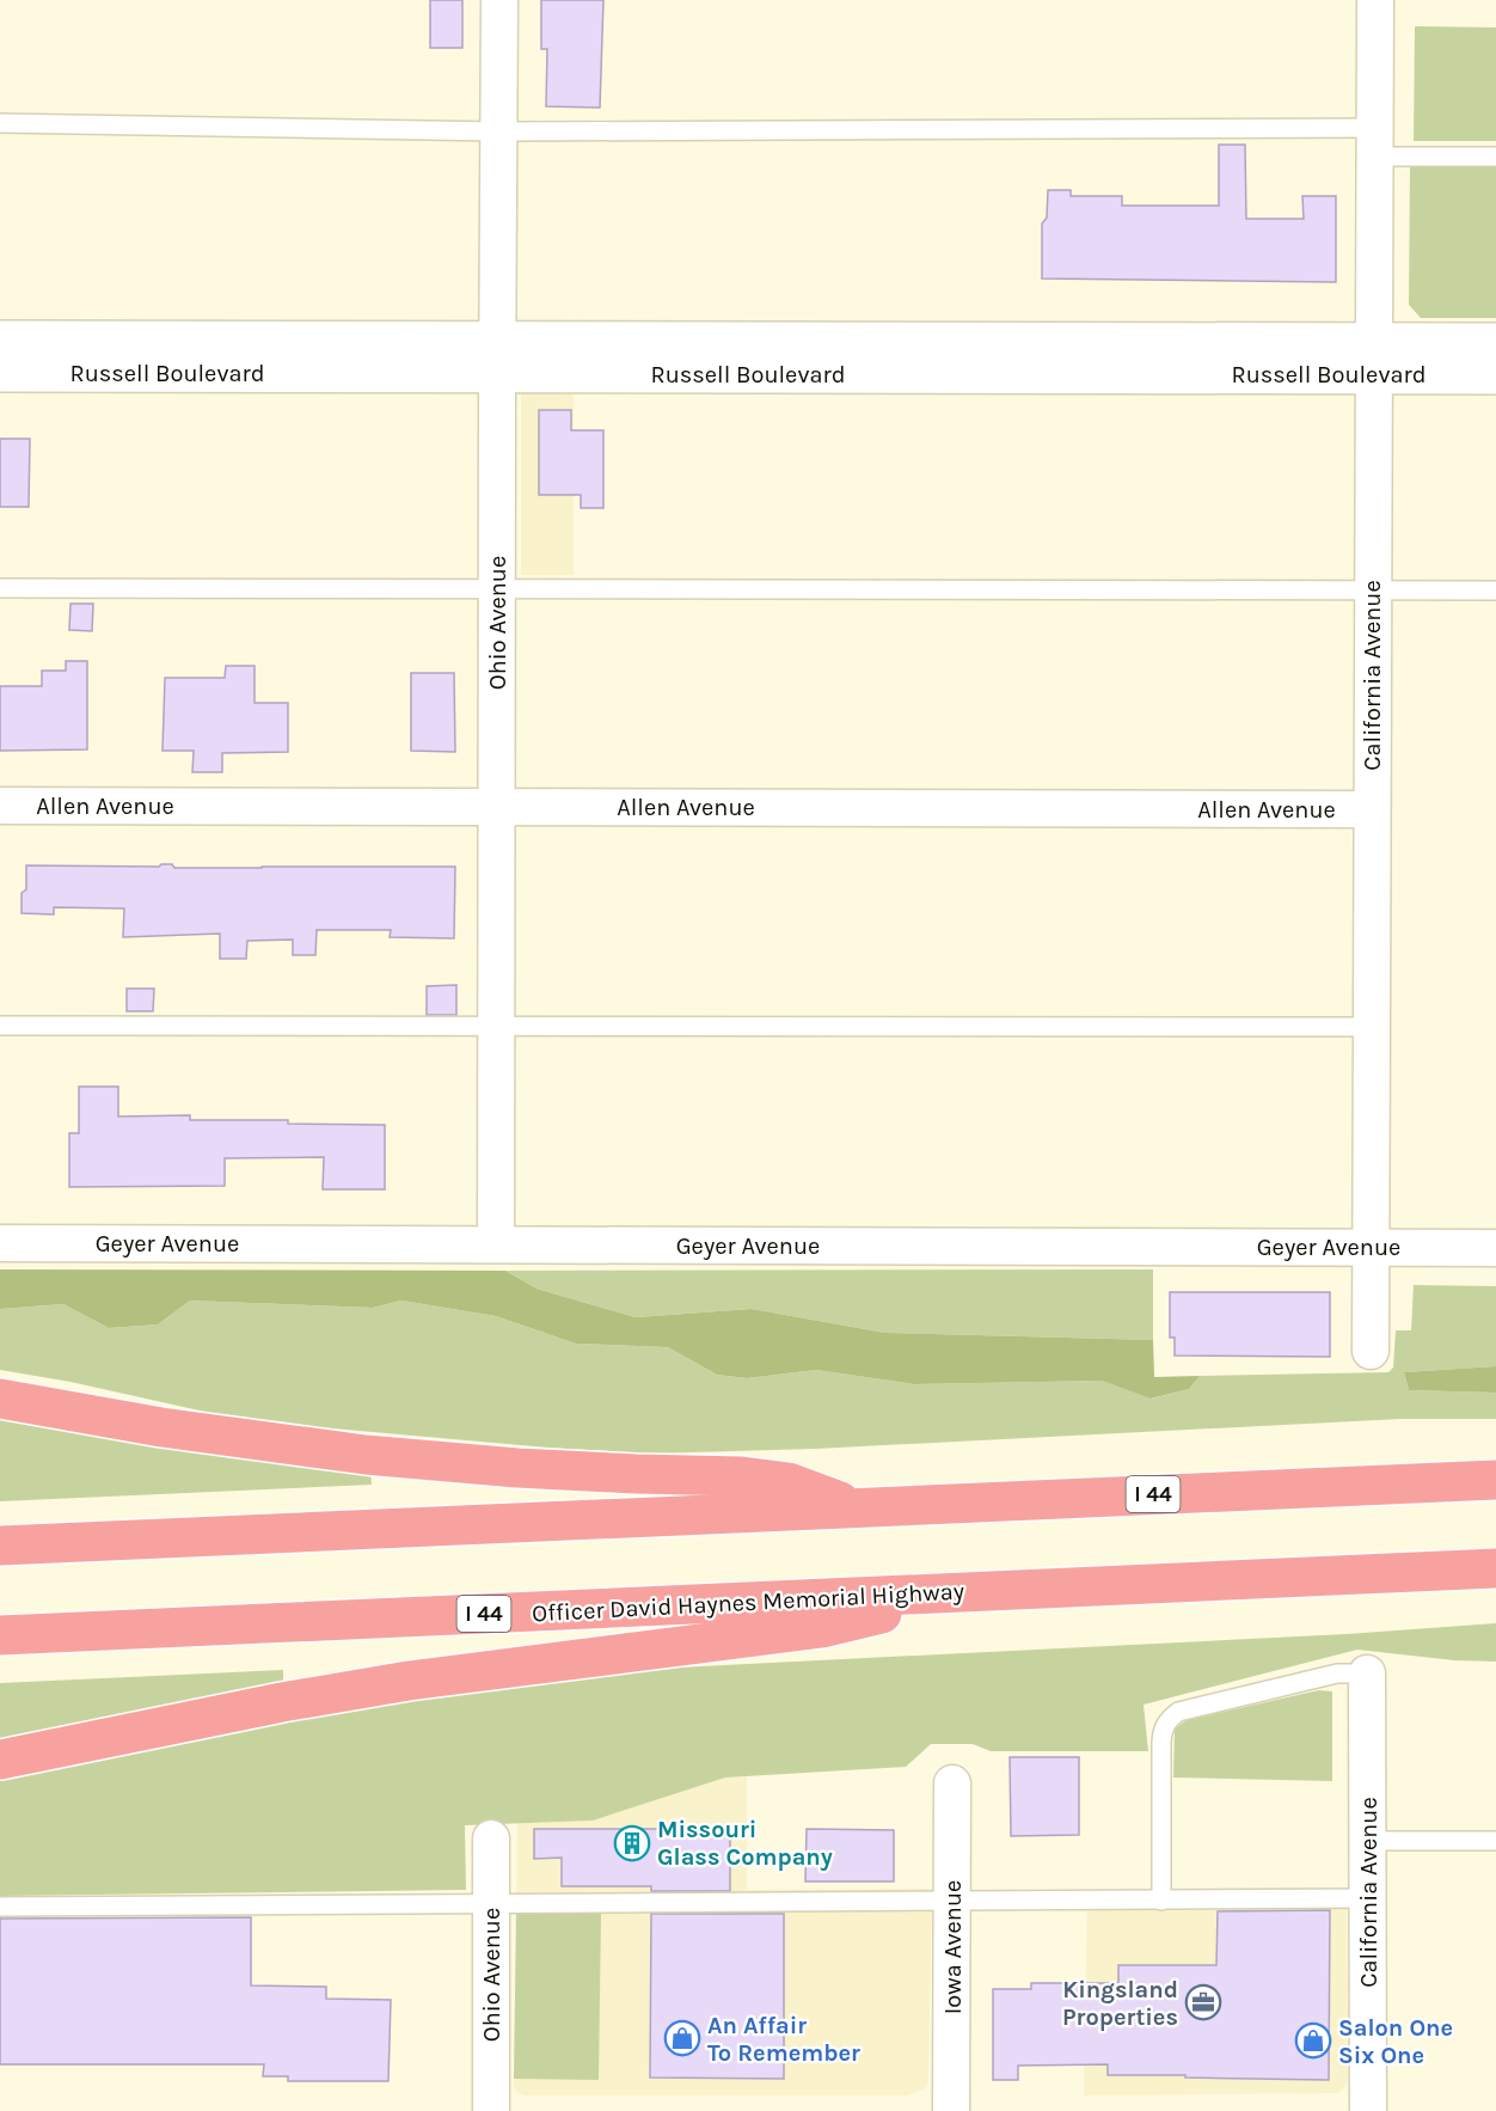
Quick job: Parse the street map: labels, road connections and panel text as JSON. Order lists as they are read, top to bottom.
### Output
{
  "streets": {
    "highway": ["I 44", "Officer David Haynes Memorial Highway"],
    "main road": ["Russell Boulevard"],
    "street": [
      "Ohio Avenue",
      "California Avenue",
      "Allen Avenue",
      "Geyer Avenue",
      "Iowa Avenue"
    ]
  },
  "crossings": [
    ["Russell Boulevard", "Ohio Avenue"],
    ["Russell Boulevard", "California Avenue"],
    ["Ohio Avenue", "Allen Avenue"],
    ["Ohio Avenue", "Geyer Avenue"],
    ["California Avenue", "Allen Avenue"],
    ["California Avenue", "Geyer Avenue"]
  ],
  "places": {
    "building": ["Missouri Glass Company"],
    "office": ["Kingsland Properties"],
    "shop": ["An Affair To Remember", "Salon One Six One"]
  }
}
